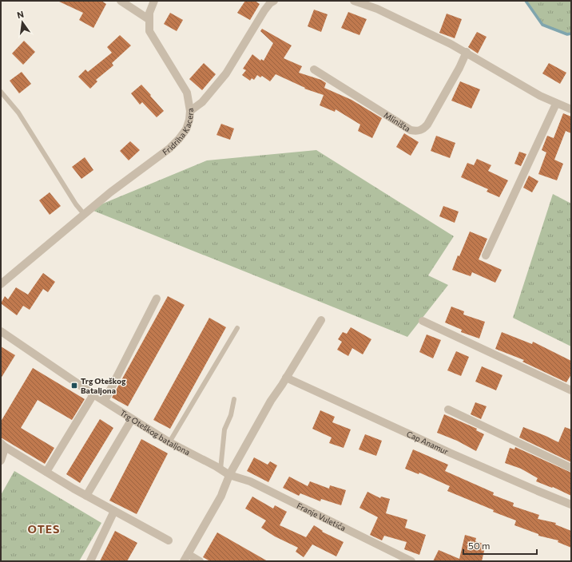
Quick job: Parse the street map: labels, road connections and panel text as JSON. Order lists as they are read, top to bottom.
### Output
{
  "streets": {
    "street": [
      "Mliništa",
      "Fridriha Kacera",
      "Trg Oteškog bataljona",
      "Cap Anamur",
      "Franje Vuletića"
    ]
  },
  "crossings": [
    ["Trg Oteškog bataljona", "Franje Vuletića"]
  ],
  "districts": ["OTES"],
  "places": {
    "transit": ["Trg Oteškog Bataljona"]
  },
  "scale_bar": "50 m",
  "north": "top"
}
